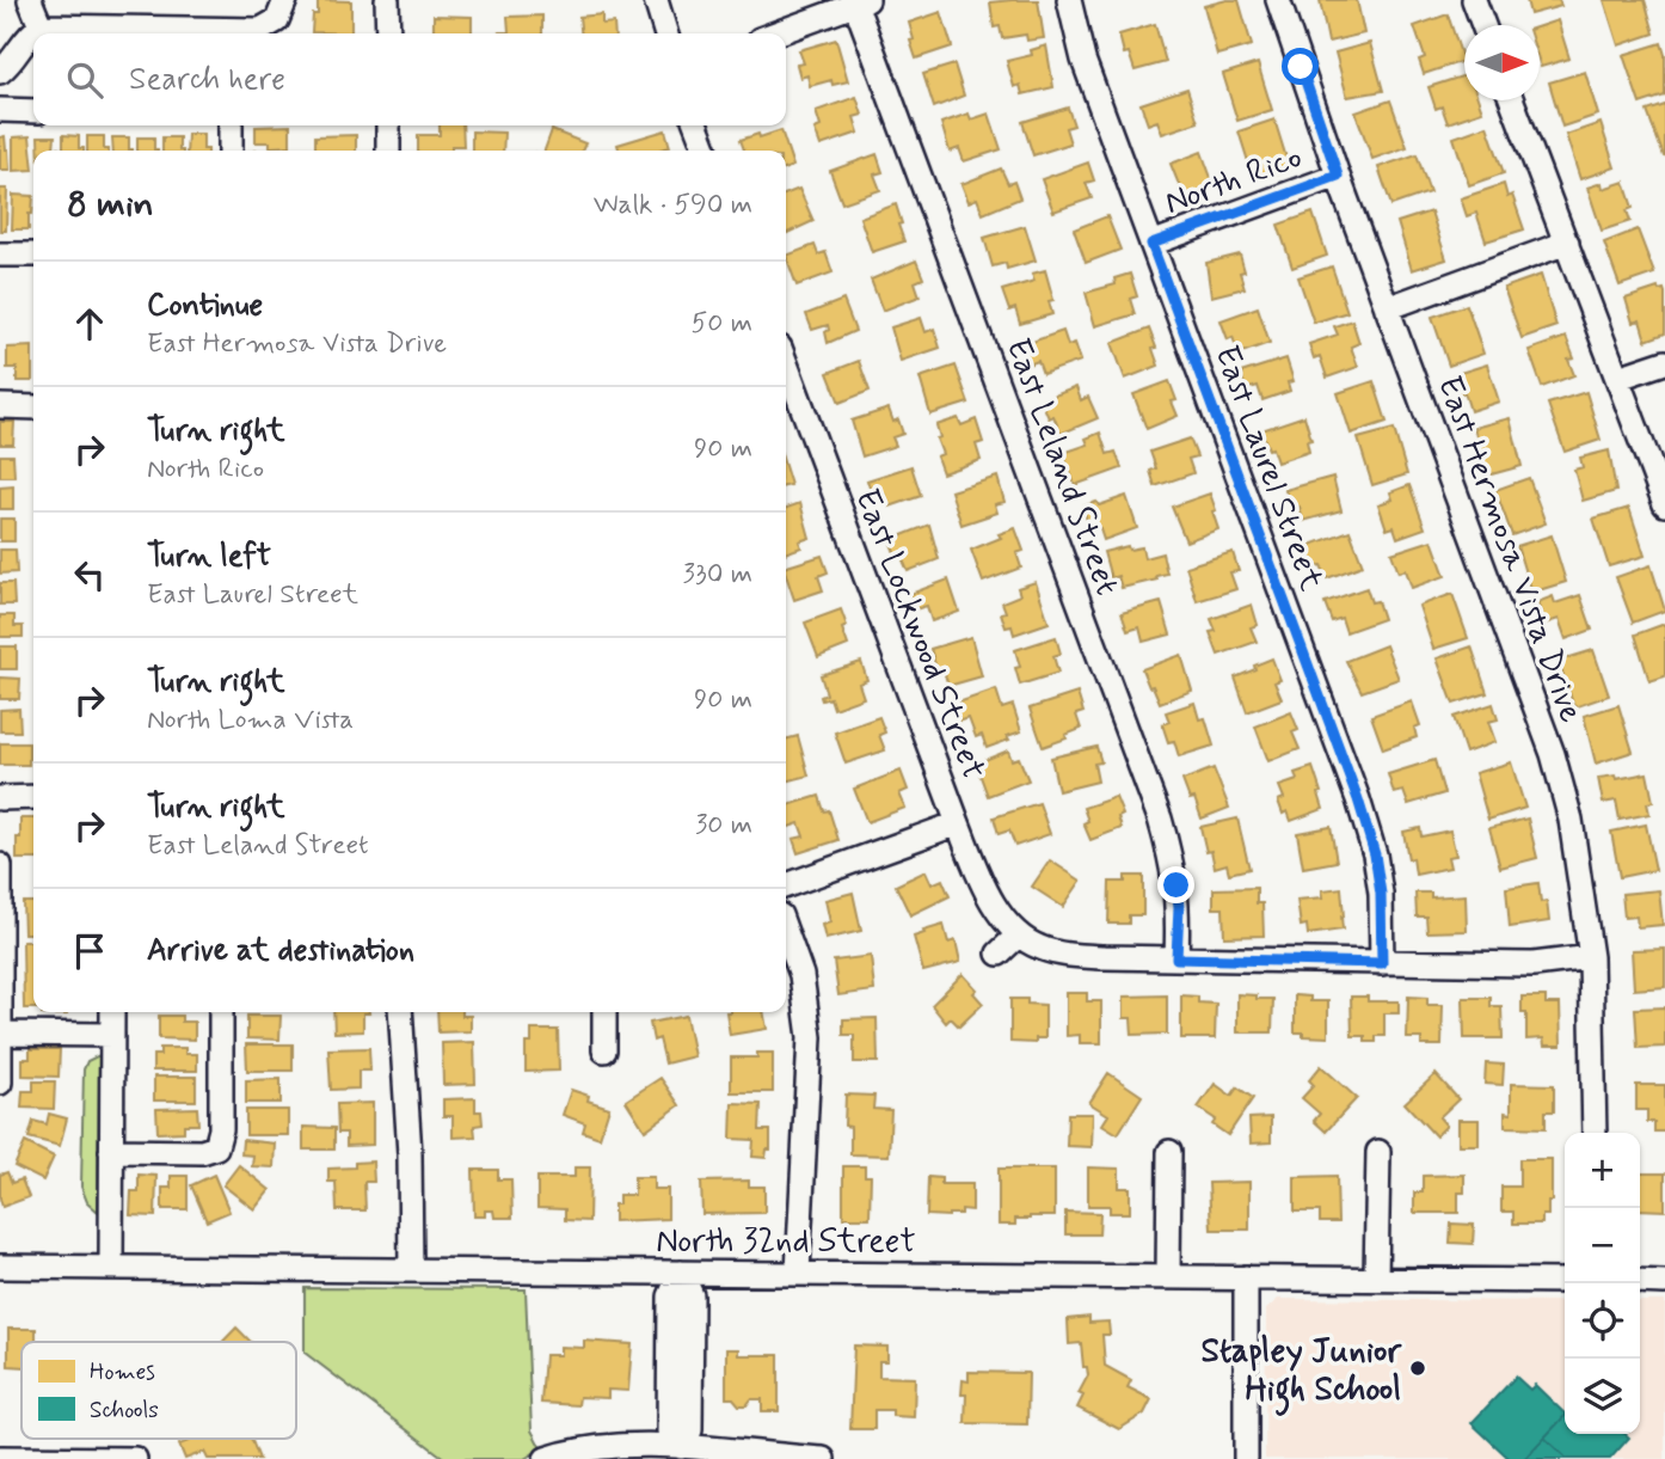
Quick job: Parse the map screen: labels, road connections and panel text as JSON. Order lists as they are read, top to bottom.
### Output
{
  "streets": {
    "street": [
      "North Rico",
      "East Leland Street",
      "East Laurel Street",
      "East Hermosa Vista Drive",
      "East Lockwood Street",
      "North 32nd Street"
    ]
  },
  "crossings": [
    ["North Rico", "East Laurel Street"],
    ["North Rico", "East Hermosa Vista Drive"]
  ],
  "places": ["Stapley Junior High School"],
  "legend": ["Homes", "Schools"],
  "north": "right",
  "page": {
    "search": "Search here",
    "heading": ["8 min", "Walk · 590 m"],
    "list": [
      ["Continue", "East Hermosa Vista Drive", "50 m"],
      ["Turn right", "North Rico", "90 m"],
      ["Turn left", "East Laurel Street", "330 m"],
      ["Turn right", "North Loma Vista", "90 m"],
      ["Turn right", "East Leland Street", "30 m"],
      "Arrive at destination"
    ],
    "map_buttons": ["+", "−"]
  }
}
